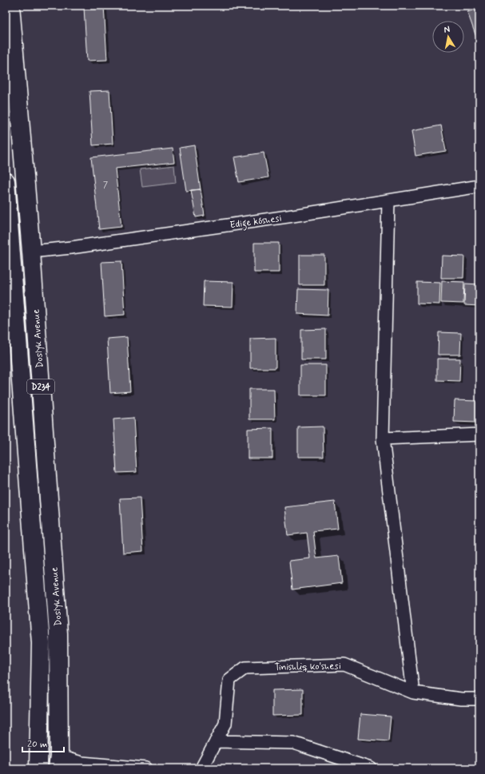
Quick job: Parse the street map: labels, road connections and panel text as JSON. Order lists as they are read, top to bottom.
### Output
{
  "streets": {
    "main road": ["Doslyk Avenue", "D234"],
    "street": ["Edige kóshesi", "Tinishliq ko'shesi"]
  },
  "crossings": [
    ["Edige kóshesi", "Doslyk Avenue"]
  ],
  "house_numbers": ["7"],
  "scale_bar": "20 m",
  "north": "top"
}
